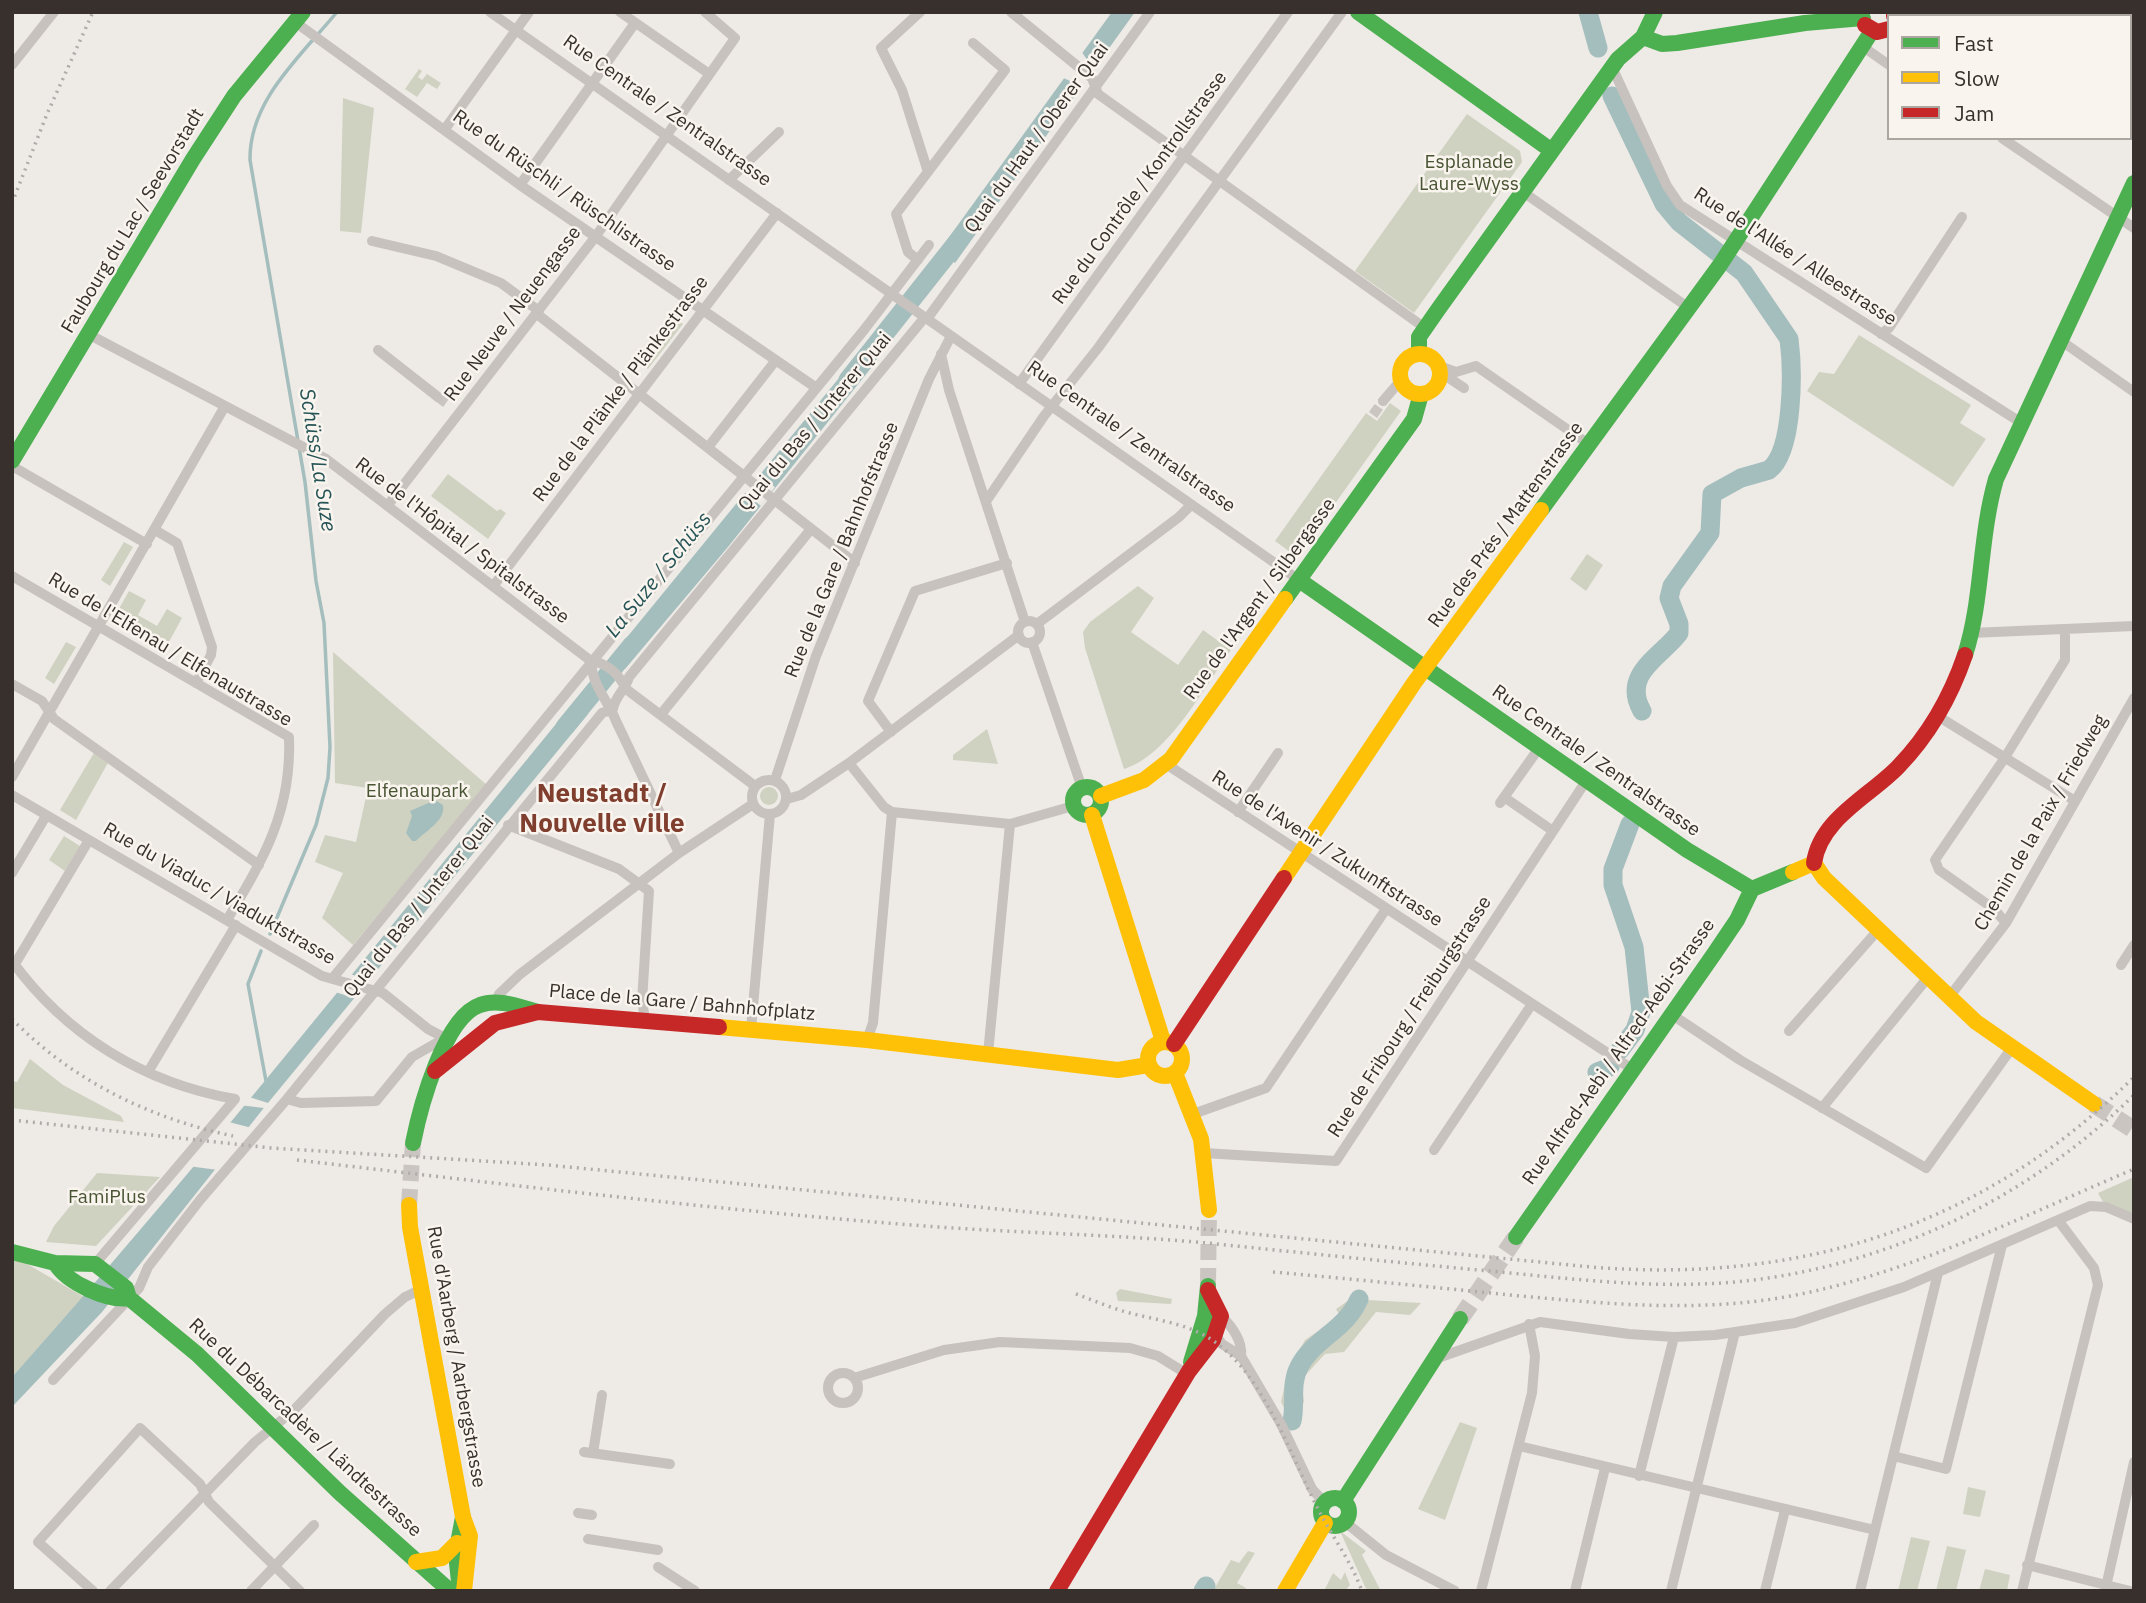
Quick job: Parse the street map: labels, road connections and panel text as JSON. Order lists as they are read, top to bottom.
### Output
{
  "streets": {
    "main road": [
      "Rue Centrale / Zentralstrasse",
      "Faubourg du Lac / Seevorstadt",
      "Rue des Prés / Mattenstrasse",
      "Rue de l'Argent / Silbergasse",
      "Place de la Gare / Bahnhofplatz",
      "Rue Alfred-Aebi / Alfred-Aebi-Strasse",
      "Rue d'Aarberg / Aarbergstrasse",
      "Rue du Débarcadère / Ländtestrasse"
    ],
    "street": [
      "Quai du Haut / Oberer Quai",
      "Rue du Contrôle / Kontrollstrasse",
      "Rue du Rüschli / Rüschlistrasse",
      "Rue de l'Allée / Alleestrasse",
      "Rue Neuve / Neuengasse",
      "Rue de la Plänke / Plänkestrasse",
      "Quai du Bas / Unterer Quai",
      "Rue de l'Hôpital / Spitalstrasse",
      "Rue de la Gare / Bahnhofstrasse",
      "Rue de l'Elfenau / Elfenaustrasse",
      "Chemin de la Paix / Friedweg",
      "Rue de l'Avenir / Zukunftstrasse",
      "Rue du Viaduc / Viaduktstrasse",
      "Rue de Fribourg / Freiburgstrasse"
    ]
  },
  "crossings": [
    ["Rue Centrale / Zentralstrasse", "Quai du Haut / Oberer Quai"],
    ["Rue Centrale / Zentralstrasse", "Rue du Contrôle / Kontrollstrasse"],
    ["Rue Centrale / Zentralstrasse", "Rue Neuve / Neuengasse"],
    ["Rue Centrale / Zentralstrasse", "Rue de la Plänke / Plänkestrasse"],
    ["Rue Centrale / Zentralstrasse", "Quai du Bas / Unterer Quai"],
    ["Rue Centrale / Zentralstrasse", "Rue des Prés / Mattenstrasse"],
    ["Rue Centrale / Zentralstrasse", "Rue de la Gare / Bahnhofstrasse"],
    ["Rue Centrale / Zentralstrasse", "Rue de l'Argent / Silbergasse"],
    ["Rue Centrale / Zentralstrasse", "Rue de Fribourg / Freiburgstrasse"],
    ["Rue Centrale / Zentralstrasse", "Rue Alfred-Aebi / Alfred-Aebi-Strasse"],
    ["Quai du Haut / Oberer Quai", "Quai du Bas / Unterer Quai"],
    ["Rue du Rüschli / Rüschlistrasse", "Faubourg du Lac / Seevorstadt"],
    ["Rue du Rüschli / Rüschlistrasse", "Rue Neuve / Neuengasse"],
    ["Rue du Rüschli / Rüschlistrasse", "Rue de la Plänke / Plänkestrasse"],
    ["Rue du Rüschli / Rüschlistrasse", "Quai du Bas / Unterer Quai"],
    ["Faubourg du Lac / Seevorstadt", "Rue de l'Hôpital / Spitalstrasse"],
    ["Rue de l'Allée / Alleestrasse", "Rue des Prés / Mattenstrasse"],
    ["Rue Neuve / Neuengasse", "Rue de l'Hôpital / Spitalstrasse"],
    ["Rue de la Plänke / Plänkestrasse", "Rue de l'Hôpital / Spitalstrasse"],
    ["Quai du Bas / Unterer Quai", "Rue de l'Hôpital / Spitalstrasse"],
    ["Quai du Bas / Unterer Quai", "Rue du Viaduc / Viaduktstrasse"],
    ["Quai du Bas / Unterer Quai", "Rue du Débarcadère / Ländtestrasse"],
    ["Rue des Prés / Mattenstrasse", "Rue de l'Avenir / Zukunftstrasse"],
    ["Rue des Prés / Mattenstrasse", "Place de la Gare / Bahnhofplatz"],
    ["Rue de l'Hôpital / Spitalstrasse", "Rue de la Gare / Bahnhofstrasse"],
    ["Rue de l'Argent / Silbergasse", "Rue de l'Avenir / Zukunftstrasse"],
    ["Rue de l'Elfenau / Elfenaustrasse", "Rue du Viaduc / Viaduktstrasse"],
    ["Rue de l'Avenir / Zukunftstrasse", "Rue de Fribourg / Freiburgstrasse"],
    ["Rue de l'Avenir / Zukunftstrasse", "Rue Alfred-Aebi / Alfred-Aebi-Strasse"]
  ],
  "districts": ["Neustadt / Nouvelle ville"],
  "water": ["Schüss/La Suze", "La Suze / Schüss"],
  "parks": ["Esplanade Laure-Wyss", "Elfenaupark", "FamiPlus"],
  "legend": ["Fast", "Slow", "Jam"]
}
